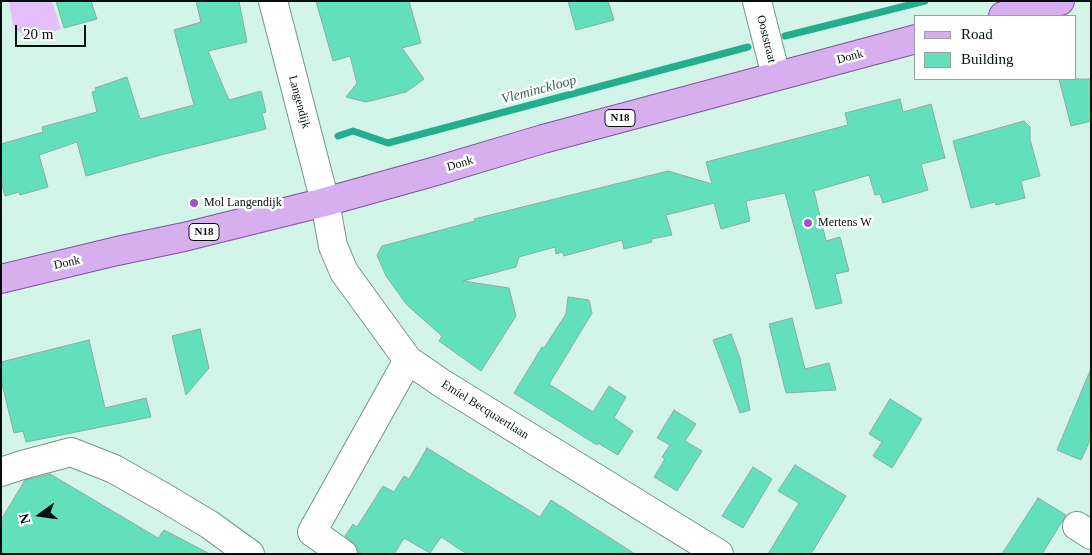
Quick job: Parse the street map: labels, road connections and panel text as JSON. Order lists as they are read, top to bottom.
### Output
{
  "streets": {
    "main road": ["Donk", "N18"],
    "street": ["Ooststraat", "Langendijk", "Emiel Becquaertlaan"]
  },
  "crossings": [
    ["Ooststraat", "Donk"],
    ["Donk", "Langendijk"],
    ["Donk", "Emiel Becquaertlaan"],
    ["Langendijk", "Emiel Becquaertlaan"]
  ],
  "water": ["Vleminckloop"],
  "places": ["Mol Langendijk", "Mertens W"],
  "legend": ["Road", "Building"],
  "scale_bar": "20 m",
  "north": "left"
}
